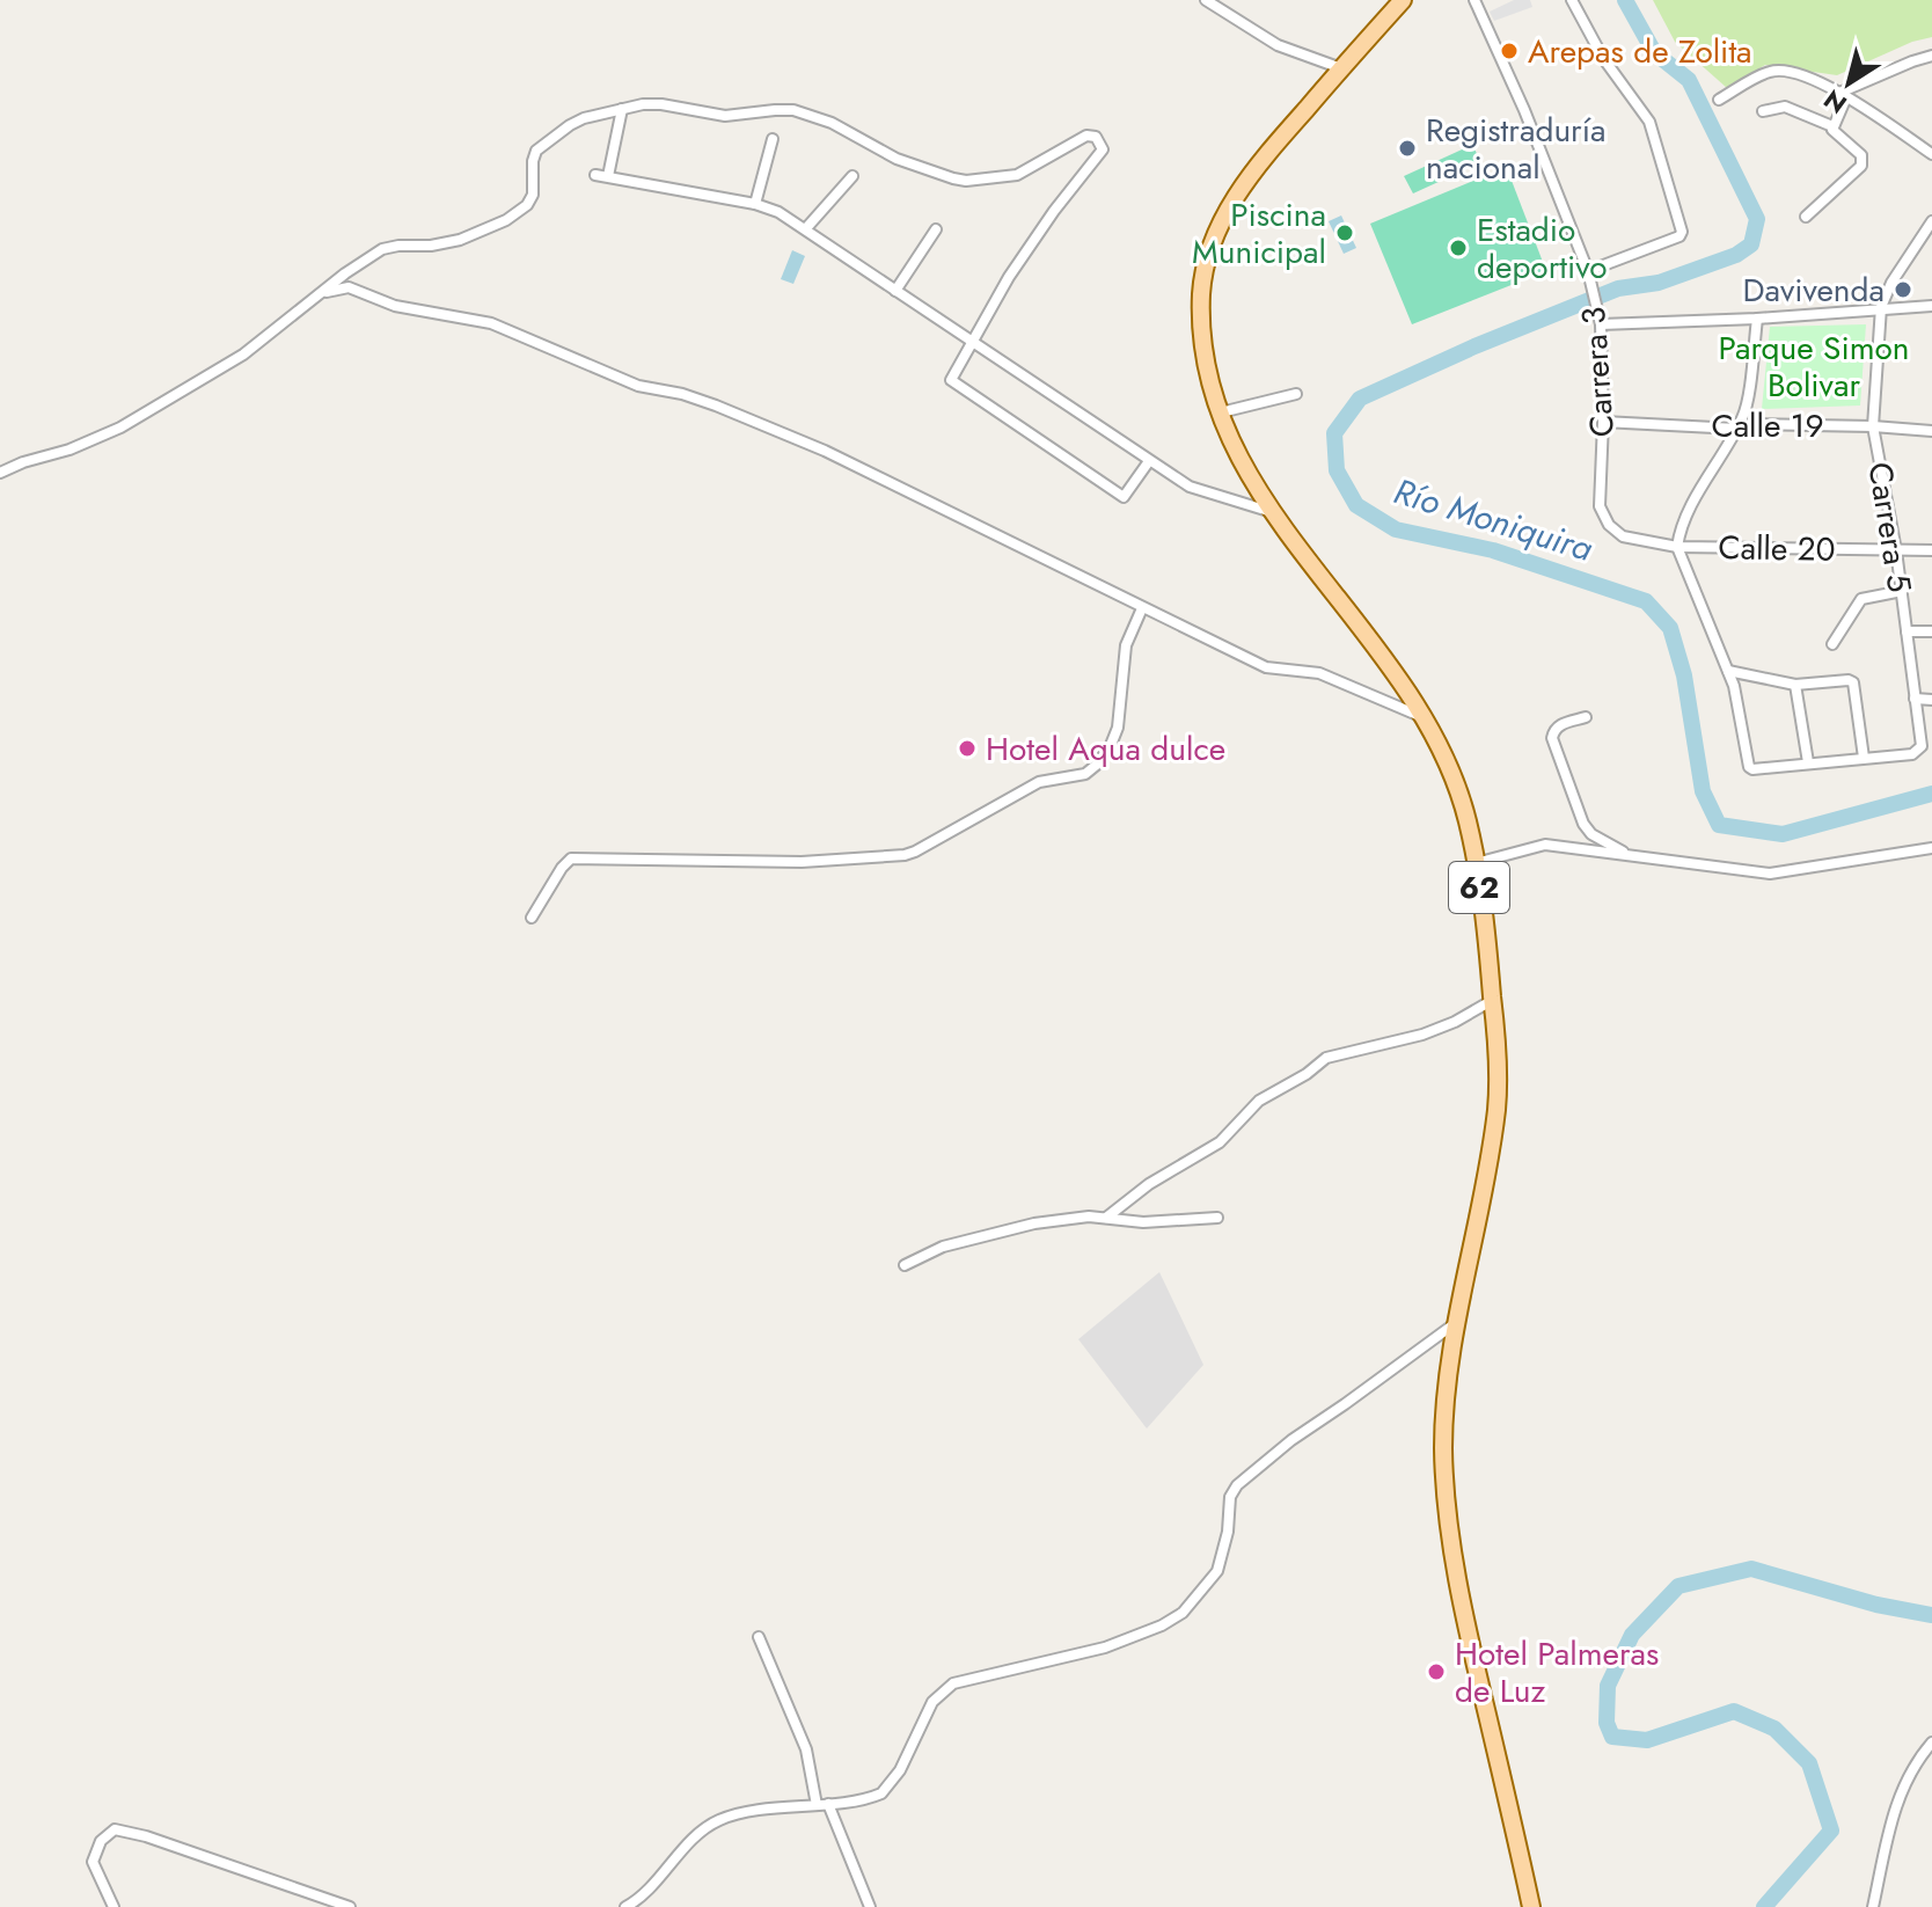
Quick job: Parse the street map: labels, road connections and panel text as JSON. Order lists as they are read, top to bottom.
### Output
{
  "streets": {
    "main road": ["62"],
    "street": [
      "Carrera 3",
      "Calle 19",
      "Carrera 5",
      "Calle 20"
    ]
  },
  "crossings": [
    ["Carrera 3", "Calle 19"],
    ["Carrera 3", "Calle 20"],
    ["Calle 19", "Carrera 5"],
    ["Carrera 5", "Calle 20"]
  ],
  "water": ["Río Moniquira"],
  "parks": ["Parque Simon Bolivar"],
  "places": [
    "Arepas de Zolita",
    "Registraduría nacional",
    "Piscina Municipal",
    "Estadio deportivo",
    "Davivenda",
    "Hotel Aqua dulce",
    "Hotel Palmeras de Luz"
  ],
  "north": "bottom left"
}
